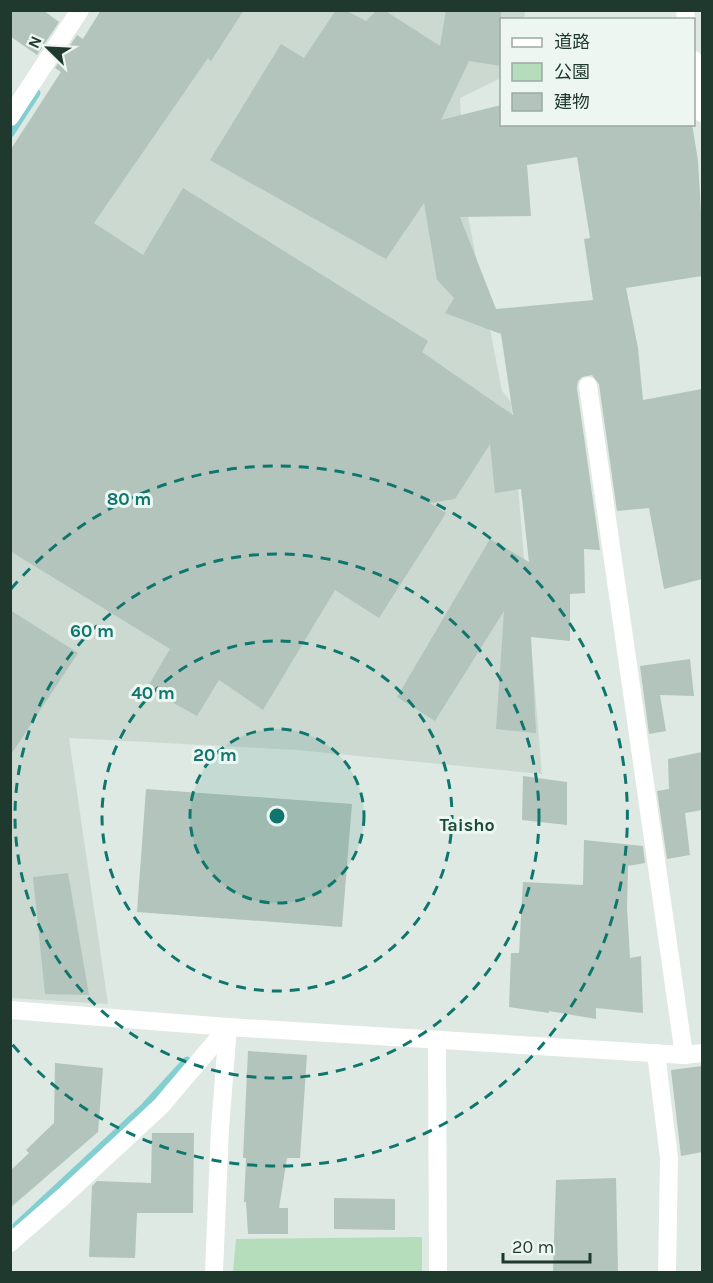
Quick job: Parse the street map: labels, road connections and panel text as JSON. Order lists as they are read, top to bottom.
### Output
{
  "districts": ["Taisho"],
  "legend": ["道路", "公園", "建物"],
  "scale_bar": "20 m",
  "north": "top left",
  "rings": [
    "80 m",
    "60 m",
    "40 m",
    "20 m"
  ]
}
